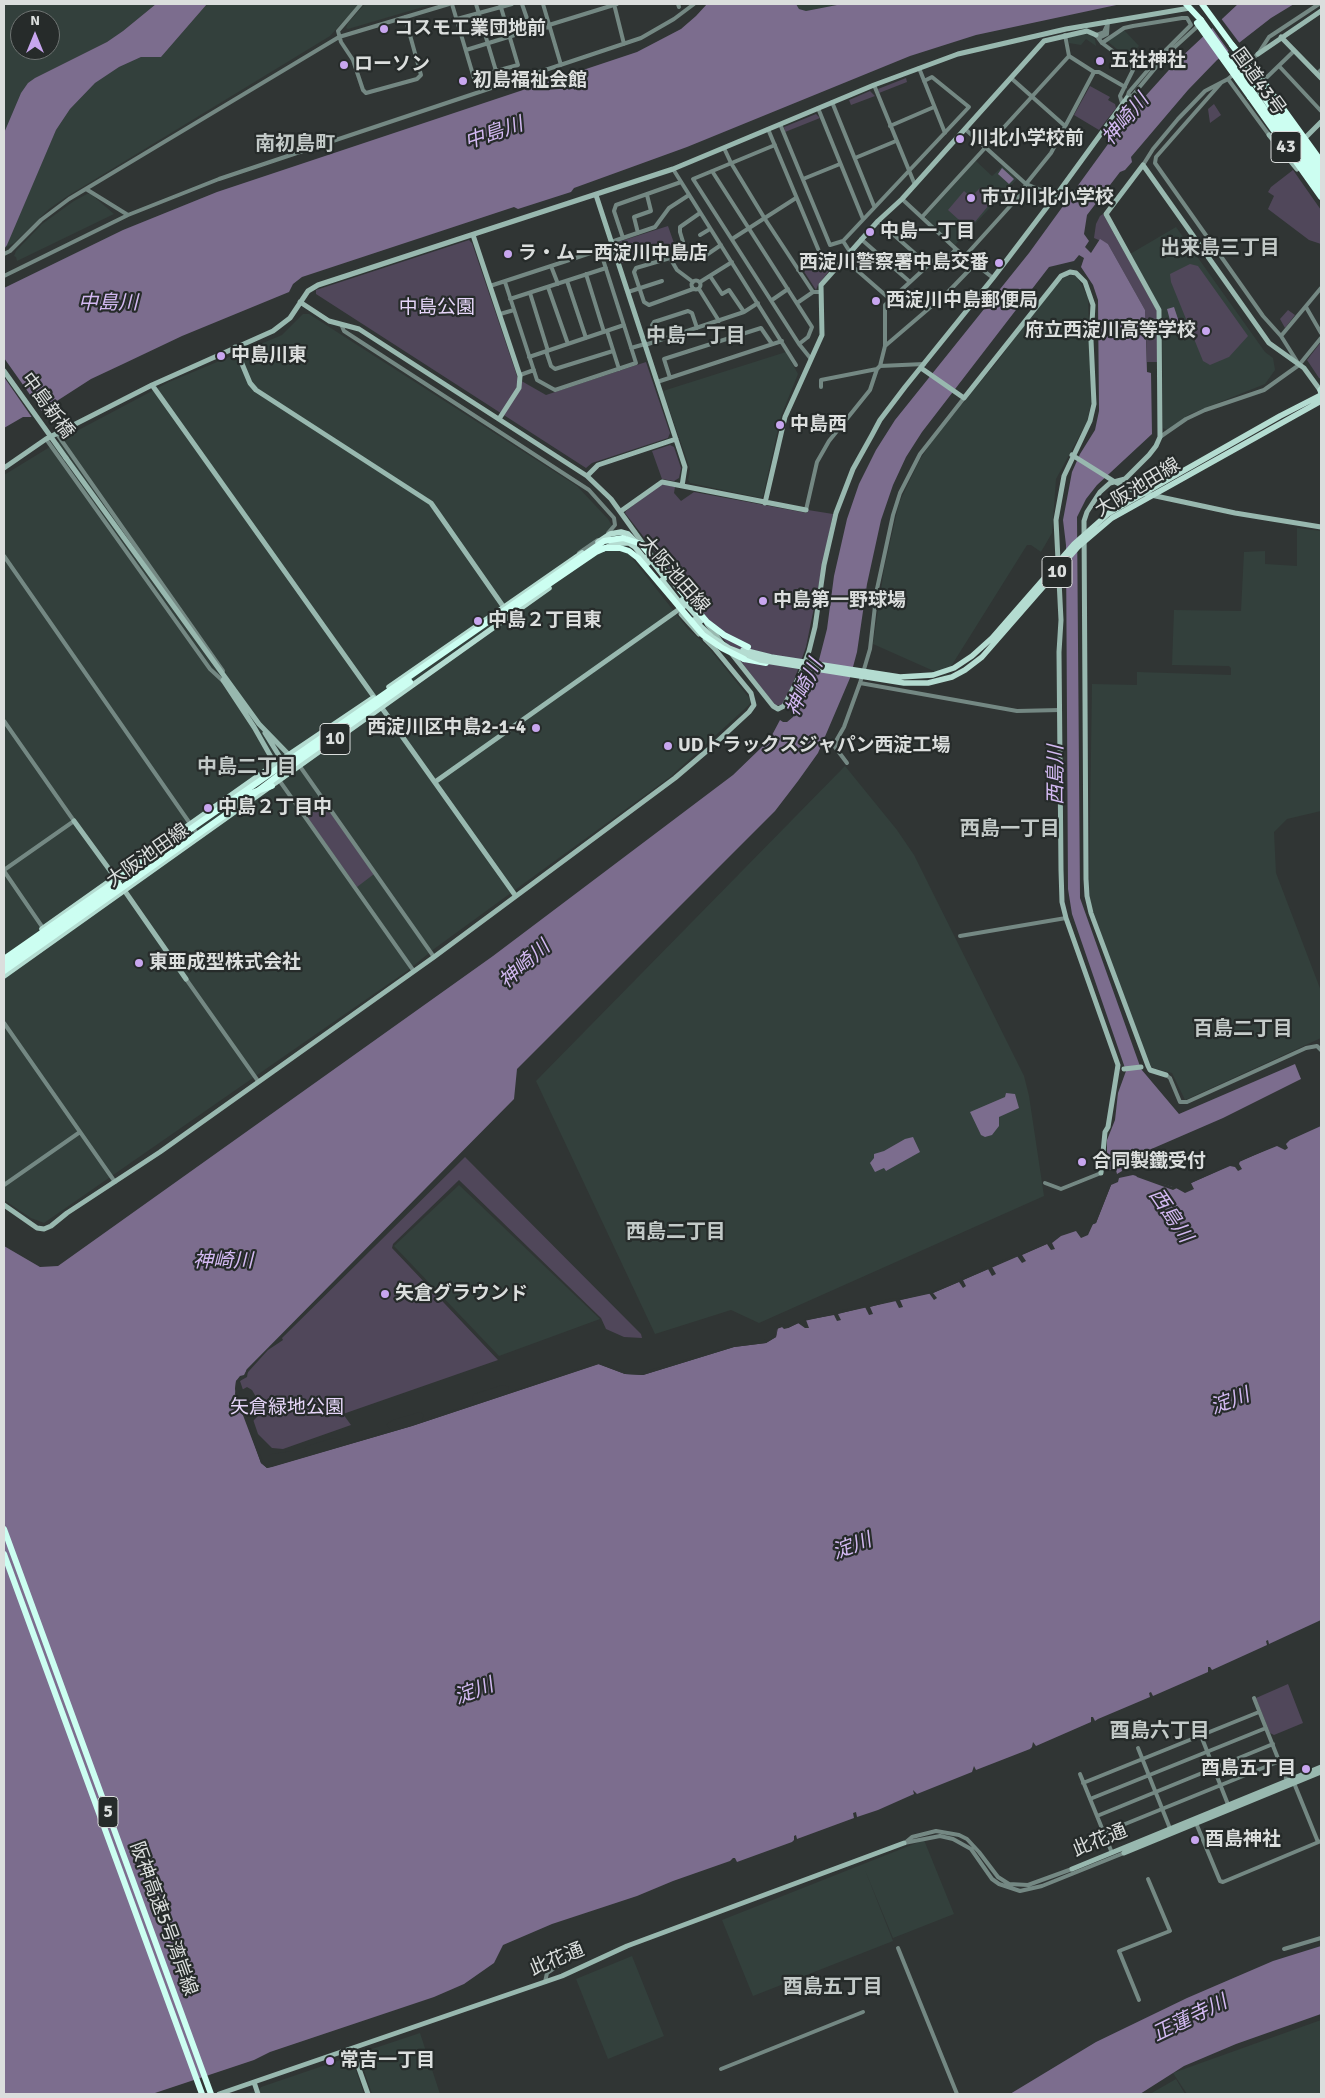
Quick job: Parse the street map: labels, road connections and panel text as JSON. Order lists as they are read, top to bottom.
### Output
{
  "streets": {
    "highway": [
      "国道43号",
      "43",
      "5",
      "阪神高速5号湾岸線"
    ],
    "main road": ["大阪池田線", "10"],
    "street": ["中島新橋", "此花通"]
  },
  "districts": [
    "南初島町",
    "出来島三丁目",
    "中島一丁目",
    "中島二丁目",
    "西島一丁目",
    "百島二丁目",
    "西島二丁目",
    "酉島六丁目",
    "酉島五丁目"
  ],
  "water": [
    "神崎川",
    "中島川",
    "西島川",
    "淀川",
    "正蓮寺川"
  ],
  "parks": ["中島公園", "矢倉緑地公園"],
  "places": [
    "コスモ工業団地前",
    "五社神社",
    "ローソン",
    "初島福祉会館",
    "川北小学校前",
    "市立川北小学校",
    "中島一丁目",
    "ラ・ムー西淀川中島店",
    "西淀川警察署中島交番",
    "西淀川中島郵便局",
    "府立西淀川高等学校",
    "中島川東",
    "中島西",
    "中島第一野球場",
    "中島２丁目東",
    "西淀川区中島2-1-4",
    "UDトラックスジャパン西淀工場",
    "中島２丁目中",
    "東亜成型株式会社",
    "合同製鐵受付",
    "矢倉グラウンド",
    "酉島五丁目",
    "酉島神社",
    "常吉一丁目"
  ],
  "north": "top"
}
